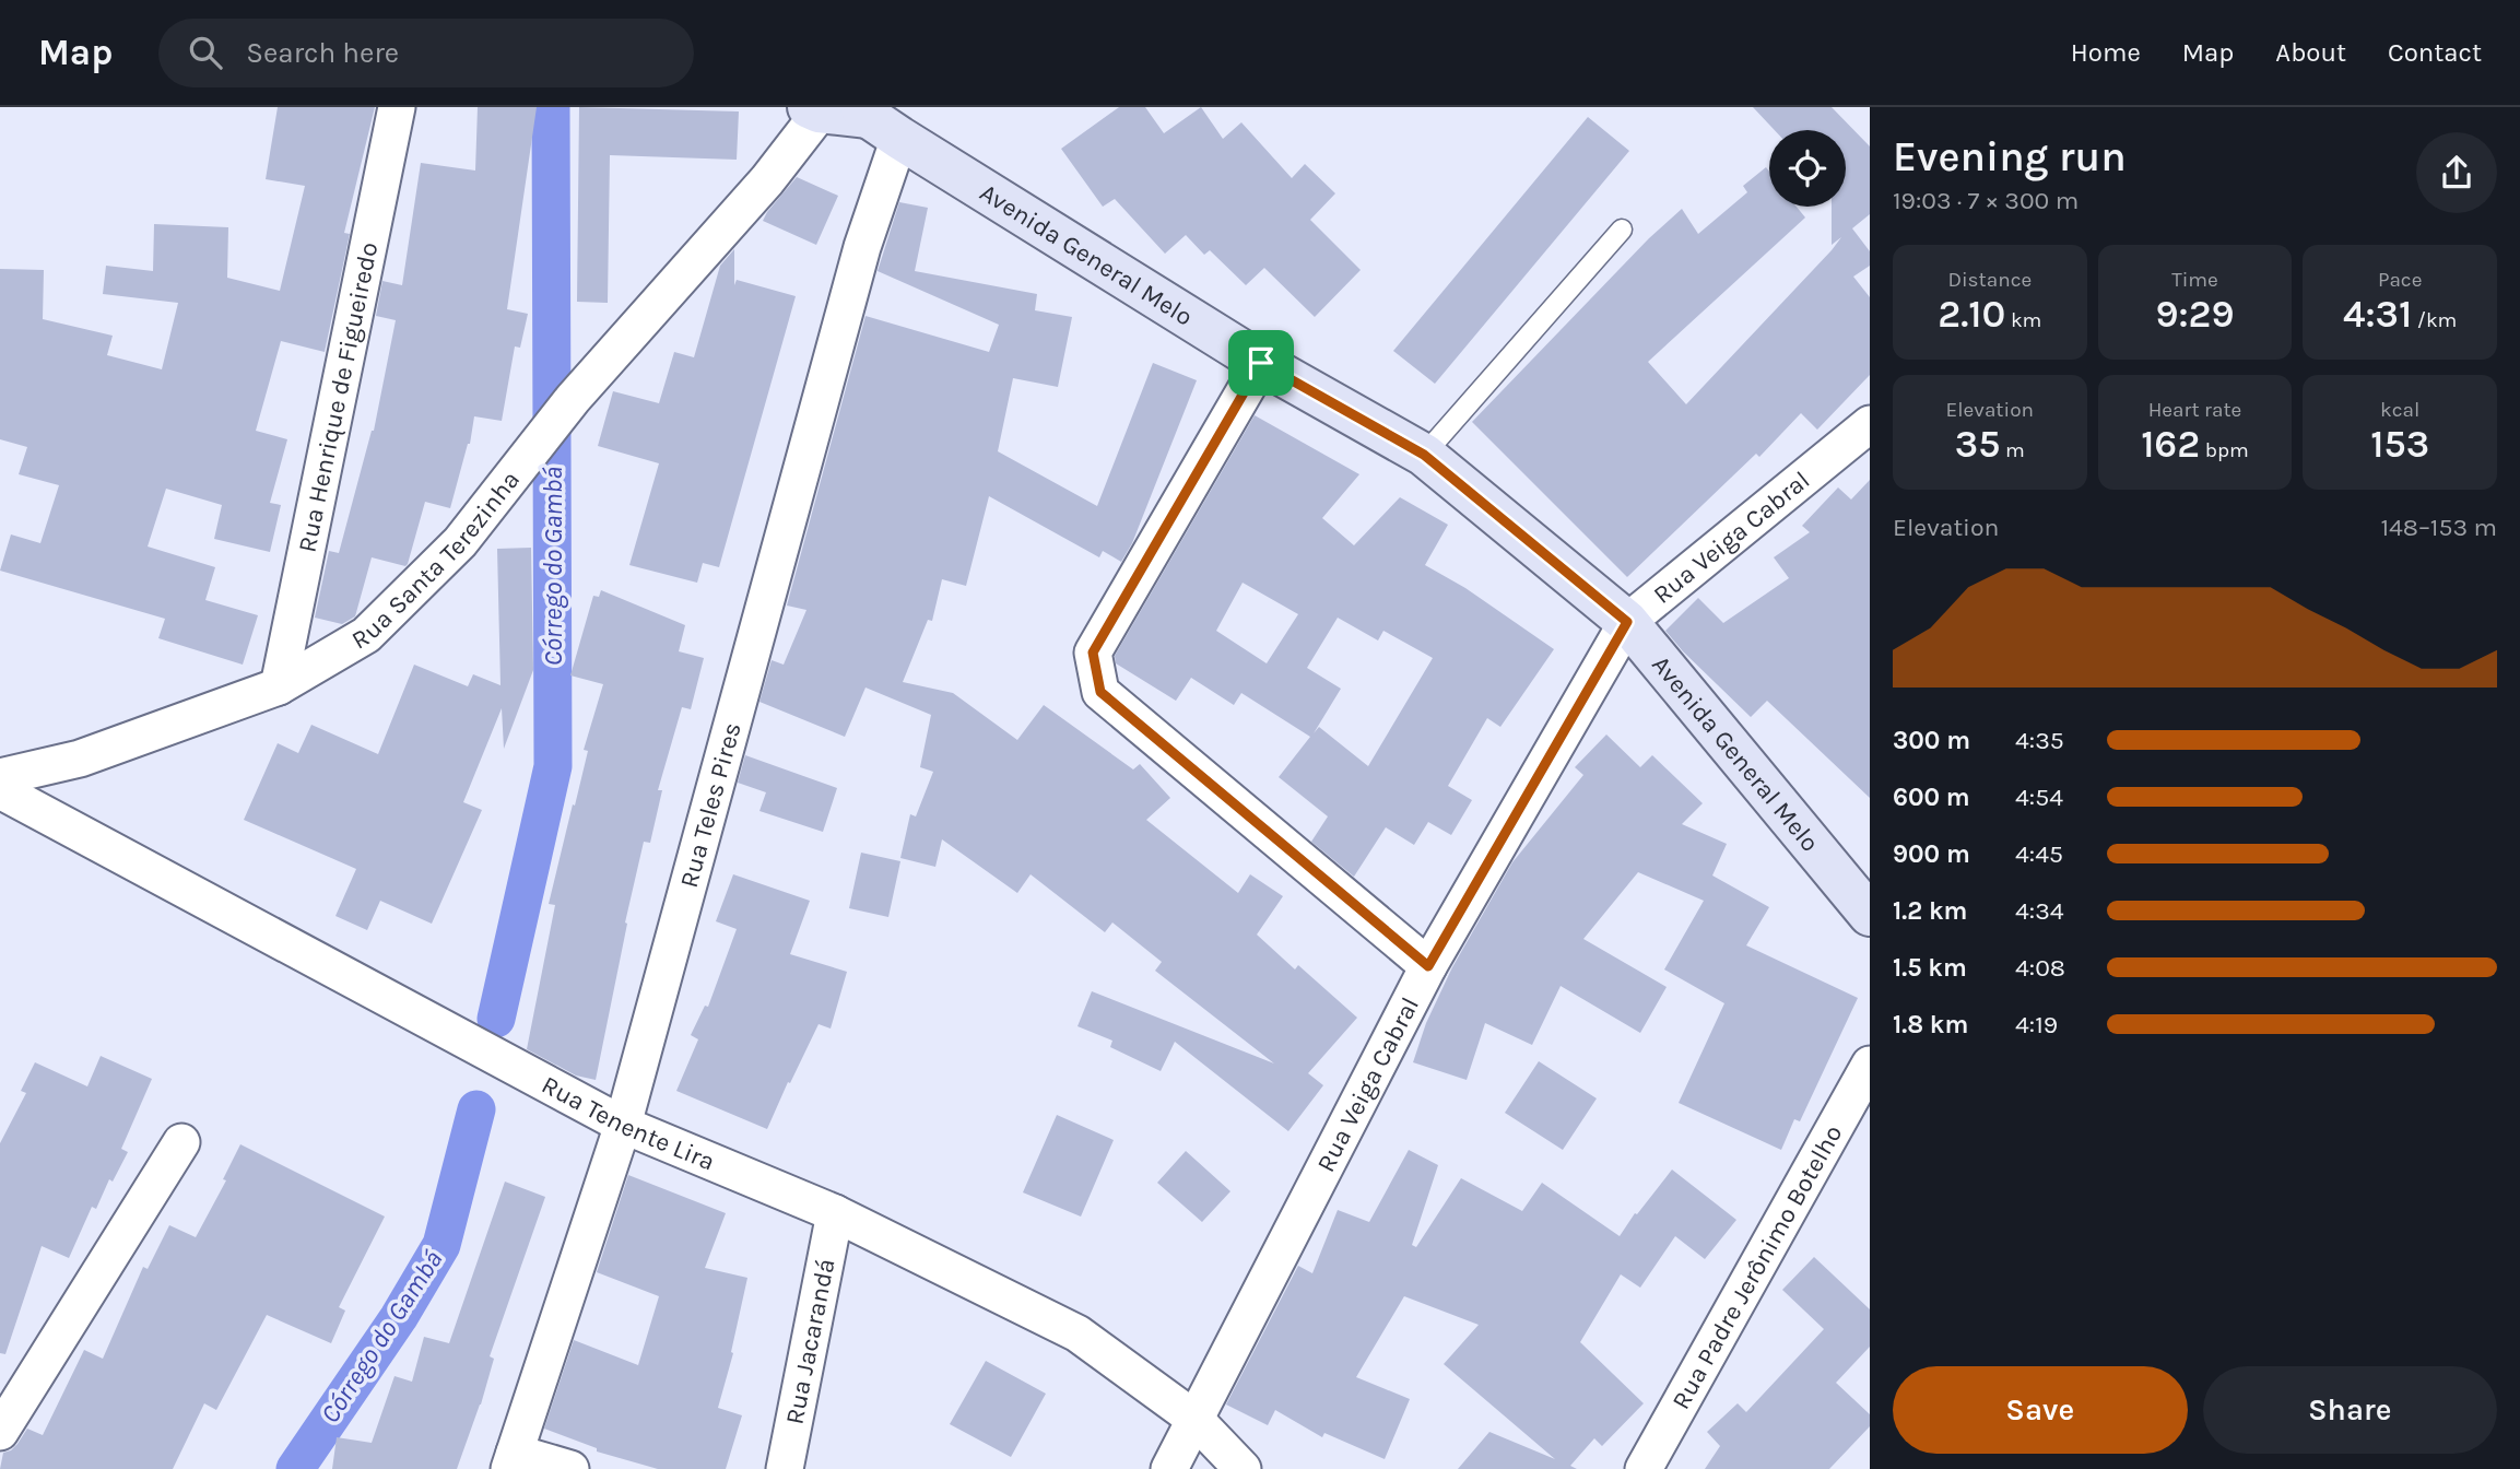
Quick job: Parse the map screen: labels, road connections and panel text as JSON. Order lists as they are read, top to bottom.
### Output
{
  "streets": {
    "main road": ["Avenida General Melo"],
    "street": [
      "Rua Henrique de Figueiredo",
      "Rua Veiga Cabral",
      "Rua Santa Terezinha",
      "Rua Teles Pires",
      "Rua Tenente Lira",
      "Rua Padre Jerônimo Botelho",
      "Rua Jacarandá"
    ]
  },
  "crossings": [
    ["Avenida General Melo", "Rua Veiga Cabral"],
    ["Avenida General Melo", "Rua Santa Terezinha"],
    ["Avenida General Melo", "Rua Teles Pires"],
    ["Rua Henrique de Figueiredo", "Rua Santa Terezinha"],
    ["Rua Veiga Cabral", "Rua Tenente Lira"],
    ["Rua Teles Pires", "Rua Tenente Lira"],
    ["Rua Tenente Lira", "Rua Jacarandá"]
  ],
  "water": ["Córrego do Gambá"],
  "page": {
    "header": "Map",
    "search": "Search here",
    "nav": [
      "Home",
      "Map",
      "About",
      "Contact"
    ],
    "heading": ["Evening run", "19:03 · 7 × 300 m"],
    "stats": [
      ["Distance", "2.10 km"],
      ["Time", "9:29"],
      ["Pace", "4:31 /km"],
      ["Elevation", "35 m"],
      ["Heart rate", "162 bpm"],
      ["kcal", "153"]
    ],
    "chart": ["Elevation", "148–153 m"],
    "list": [
      {
        "name": "300 m",
        "note": "4:35"
      },
      {
        "name": "600 m",
        "note": "4:54"
      },
      {
        "name": "900 m",
        "note": "4:45"
      },
      {
        "name": "1.2 km",
        "note": "4:34"
      },
      {
        "name": "1.5 km",
        "note": "4:08"
      },
      {
        "name": "1.8 km",
        "note": "4:19"
      }
    ],
    "buttons": ["Save", "Share"]
  }
}
